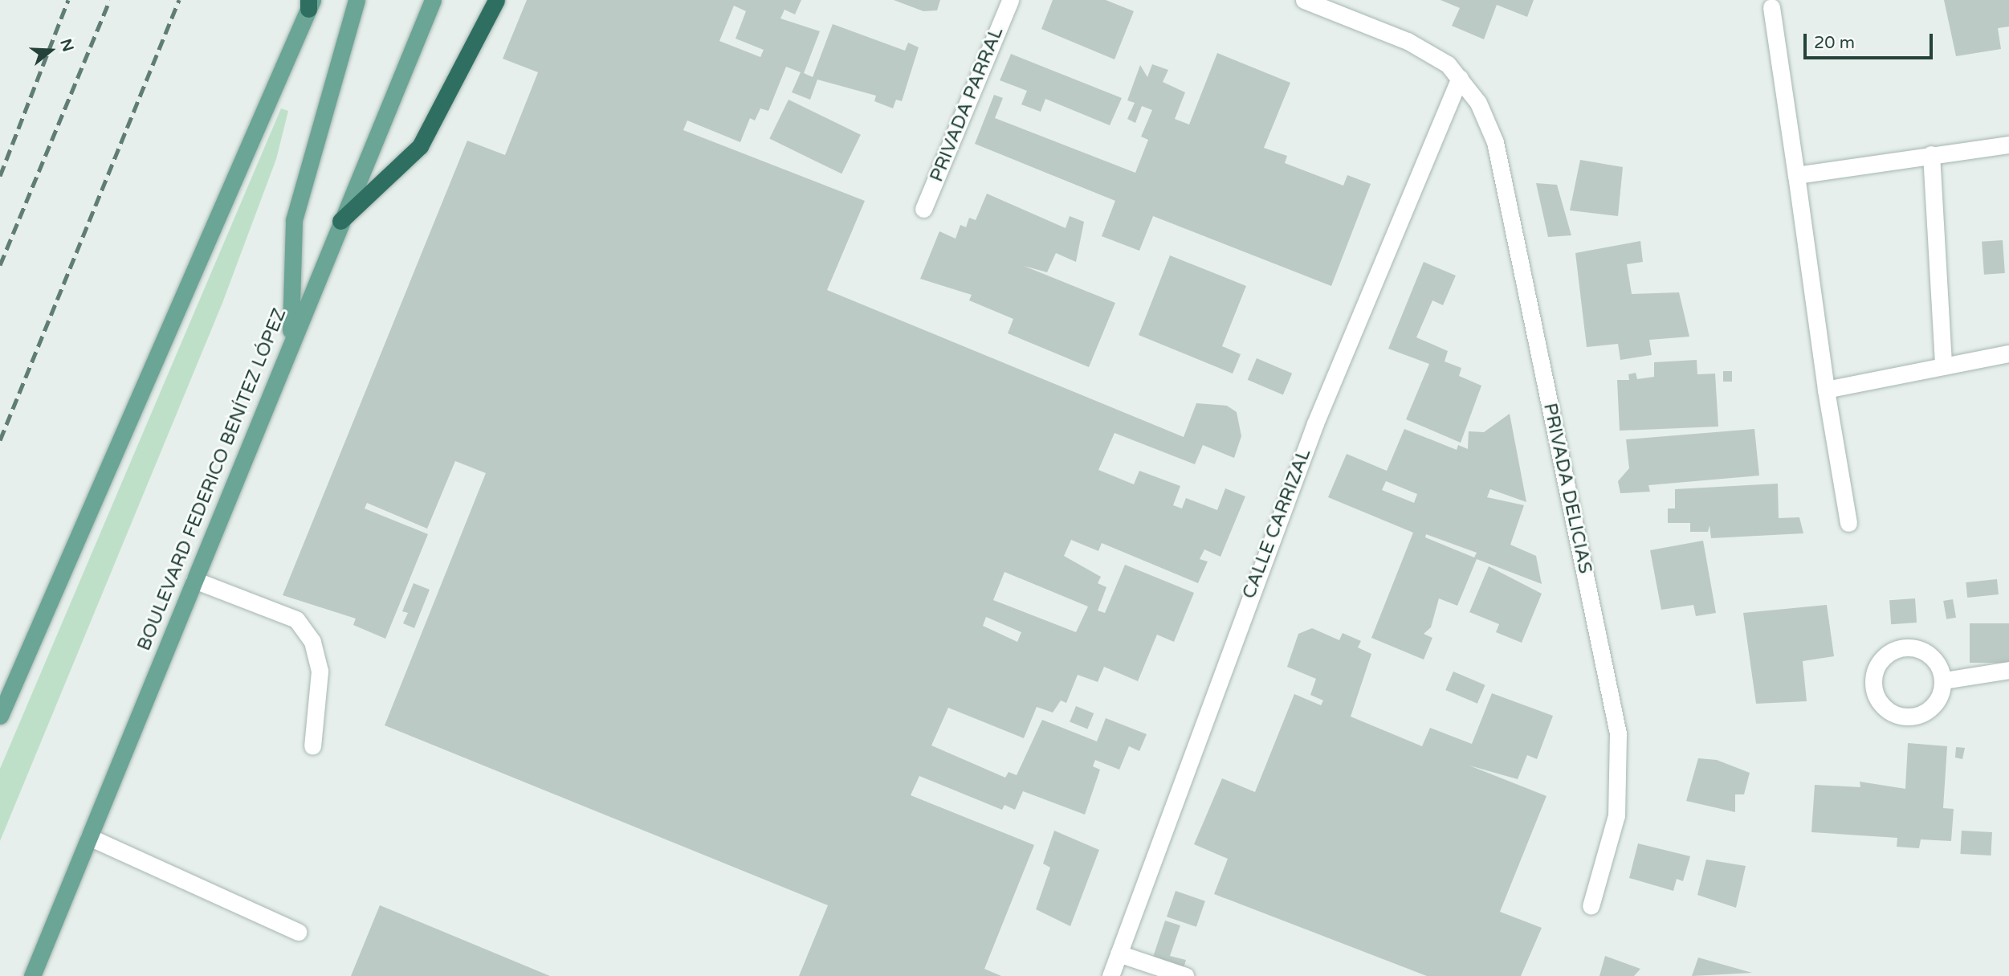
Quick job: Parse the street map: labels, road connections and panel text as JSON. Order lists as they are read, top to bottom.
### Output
{
  "streets": {
    "main road": ["BOULEVARD FEDERICO BENÍTEZ LÓPEZ"],
    "street": ["PRIVADA PARRAL", "PRIVADA DELICIAS", "CALLE CARRIZAL"]
  },
  "crossings": [
    ["PRIVADA DELICIAS", "CALLE CARRIZAL"]
  ],
  "scale_bar": "20 m",
  "north": "right"
}
